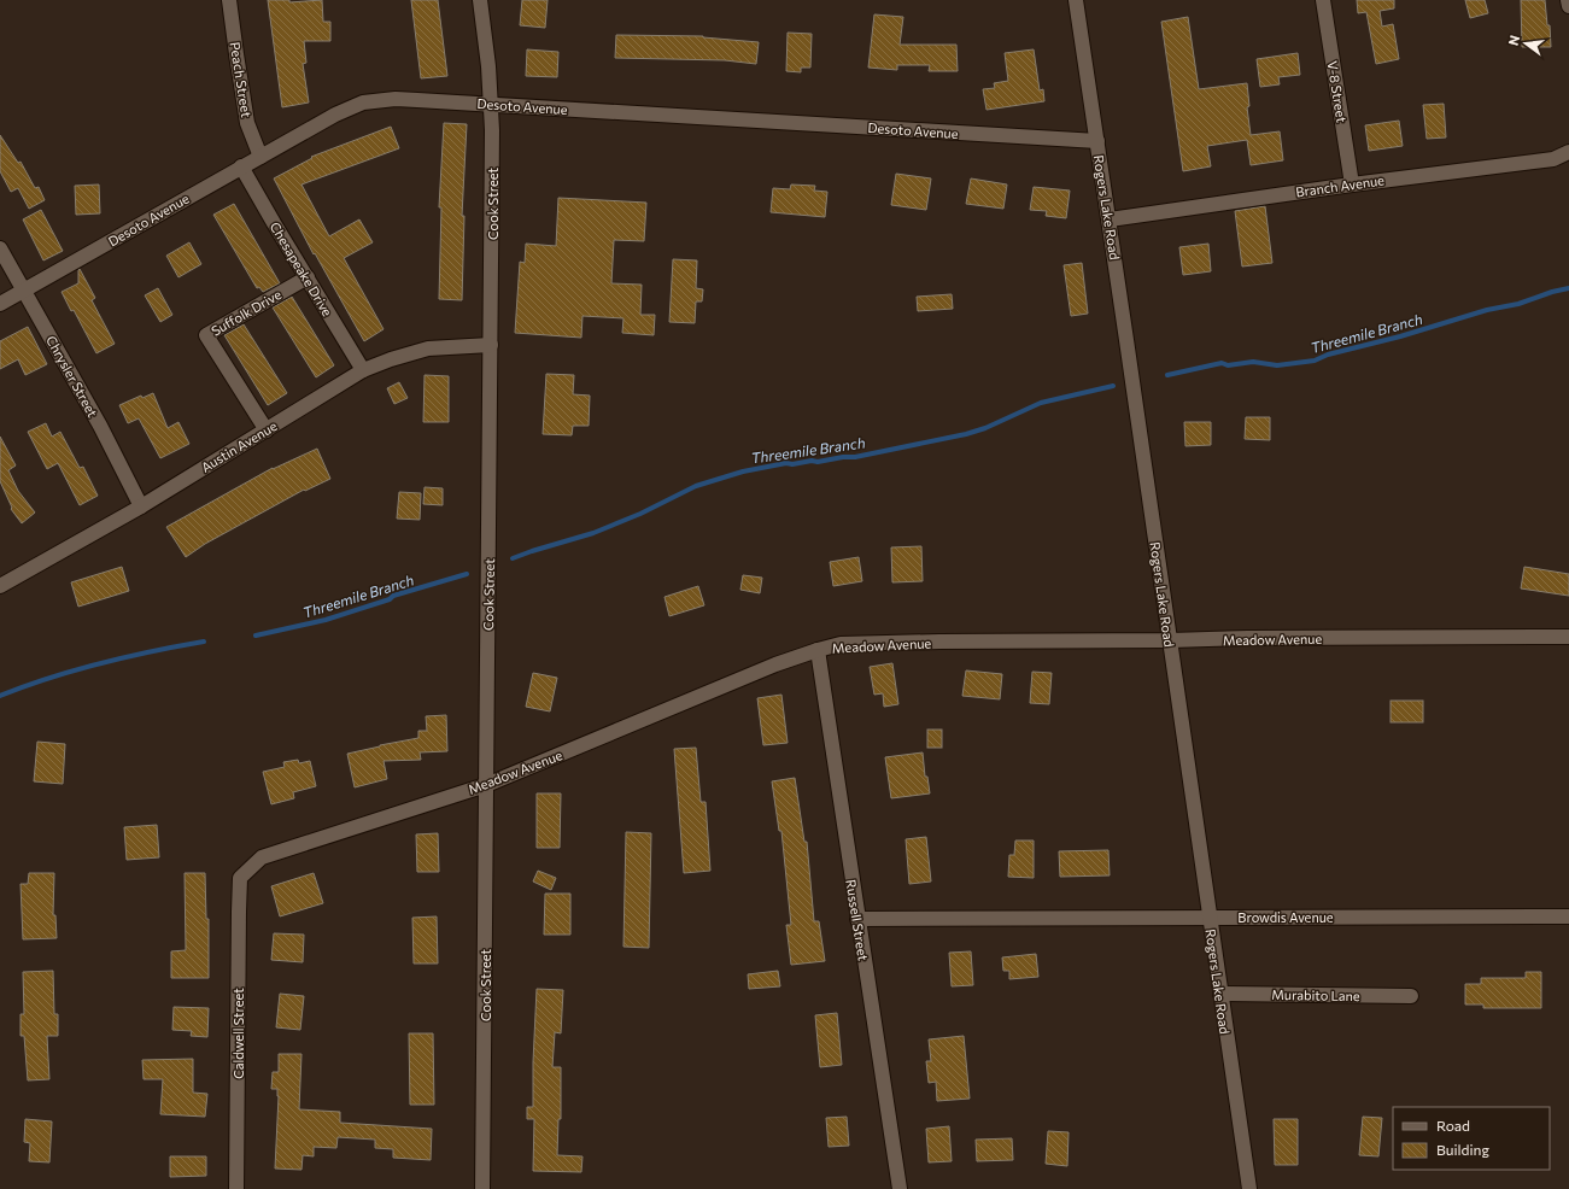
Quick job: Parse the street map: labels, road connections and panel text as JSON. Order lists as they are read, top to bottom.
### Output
{
  "streets": {
    "street": [
      "Peach Street",
      "V-8 Street",
      "Desoto Avenue",
      "Branch Avenue",
      "Cook Street",
      "Rogers Lake Road",
      "Chesapeake Drive",
      "Suffolk Drive",
      "Chrysler Street",
      "Austin Avenue",
      "Meadow Avenue",
      "Browdis Avenue",
      "Russell Street",
      "Murabito Lane",
      "Caldwell Street"
    ]
  },
  "crossings": [
    ["Peach Street", "Desoto Avenue"],
    ["V-8 Street", "Branch Avenue"],
    ["Desoto Avenue", "Cook Street"],
    ["Desoto Avenue", "Rogers Lake Road"],
    ["Desoto Avenue", "Chesapeake Drive"],
    ["Desoto Avenue", "Chrysler Street"],
    ["Branch Avenue", "Rogers Lake Road"],
    ["Cook Street", "Austin Avenue"],
    ["Cook Street", "Meadow Avenue"],
    ["Rogers Lake Road", "Meadow Avenue"],
    ["Rogers Lake Road", "Browdis Avenue"],
    ["Rogers Lake Road", "Murabito Lane"],
    ["Chesapeake Drive", "Suffolk Drive"],
    ["Chesapeake Drive", "Austin Avenue"],
    ["Suffolk Drive", "Austin Avenue"],
    ["Chrysler Street", "Austin Avenue"],
    ["Meadow Avenue", "Russell Street"],
    ["Meadow Avenue", "Caldwell Street"],
    ["Browdis Avenue", "Russell Street"]
  ],
  "water": ["Threemile Branch"],
  "legend": ["Road", "Building"],
  "north": "left"
}
